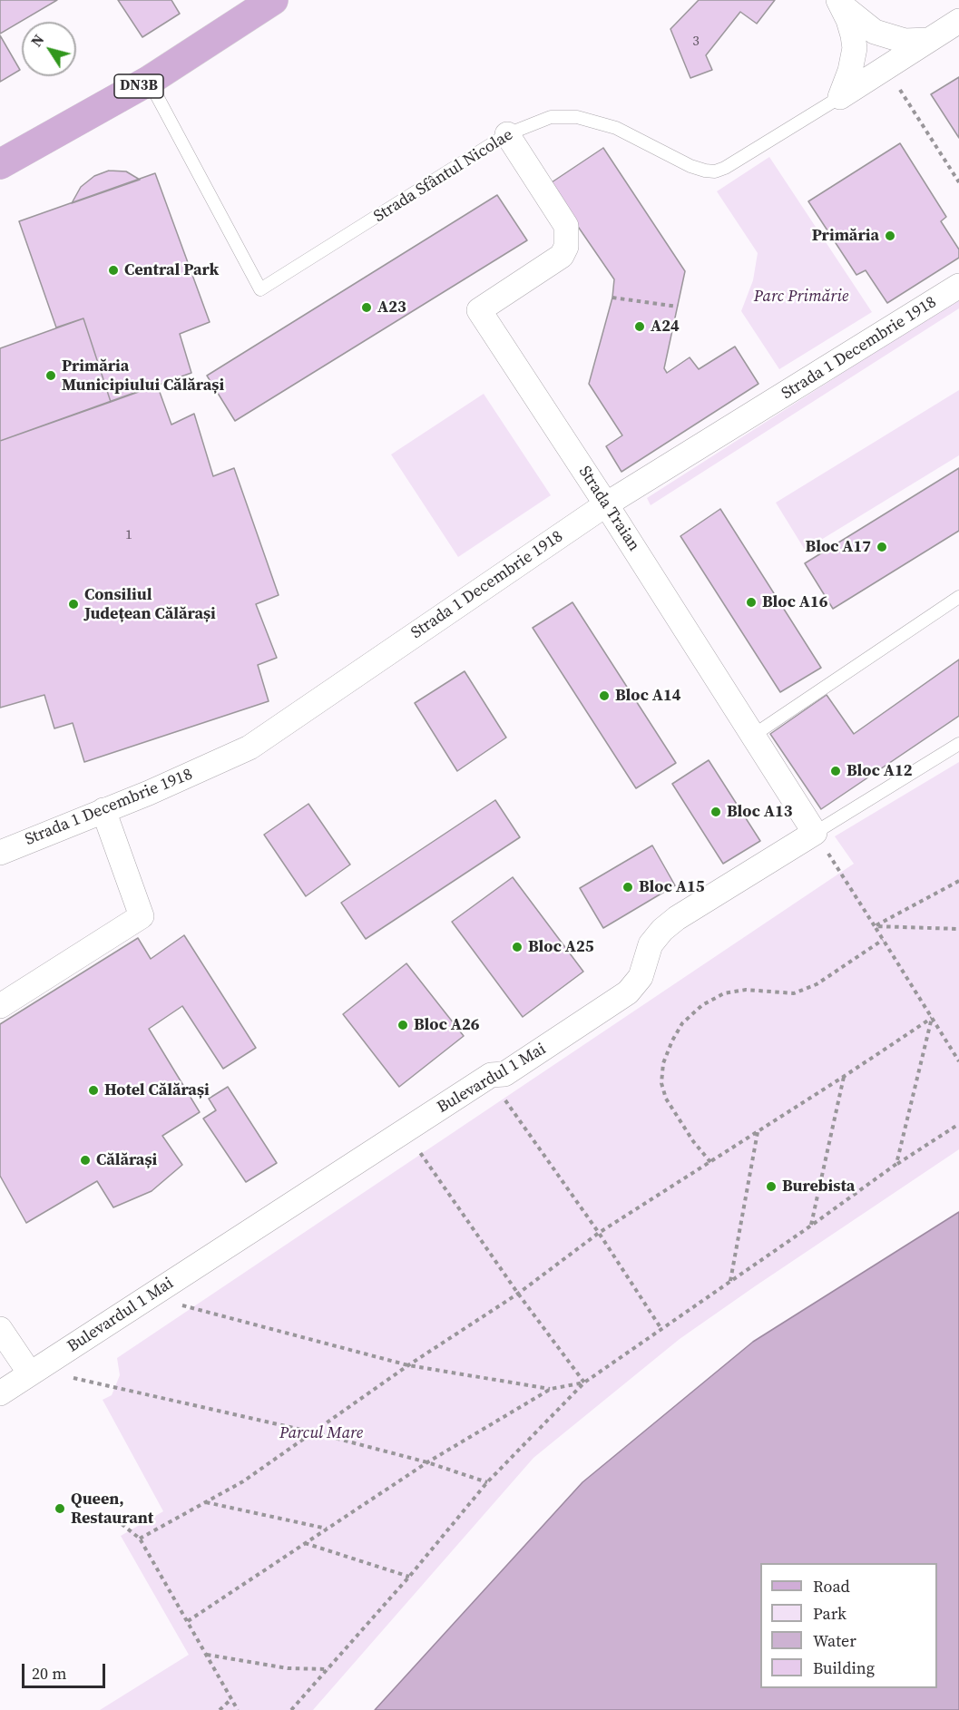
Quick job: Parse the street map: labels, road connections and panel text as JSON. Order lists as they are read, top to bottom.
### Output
{
  "streets": {
    "main road": ["DN3B"],
    "street": [
      "Strada Sfântul Nicolae",
      "Strada 1 Decembrie 1918",
      "Strada Traian",
      "Bulevardul 1 Mai"
    ]
  },
  "crossings": [
    ["DN3B", "Strada Sfântul Nicolae"],
    ["Strada Sfântul Nicolae", "Strada Traian"],
    ["Strada 1 Decembrie 1918", "Strada Traian"],
    ["Strada Traian", "Bulevardul 1 Mai"]
  ],
  "parks": ["Parc Primărie", "Parcul Mare"],
  "places": [
    "Primăria",
    "Central Park",
    "A23",
    "A24",
    "Primăria Municipiului Călărași",
    "Bloc A17",
    "Bloc A16",
    "Consiliul Județean Călărași",
    "Bloc A14",
    "Bloc A12",
    "Bloc A13",
    "Bloc A15",
    "Bloc A25",
    "Bloc A26",
    "Hotel Călărași",
    "Călărași",
    "Burebista",
    "Queen, Restaurant"
  ],
  "house_numbers": ["3", "1"],
  "legend": [
    "Road",
    "Park",
    "Water",
    "Building"
  ],
  "scale_bar": "20 m",
  "north": "top left"
}
